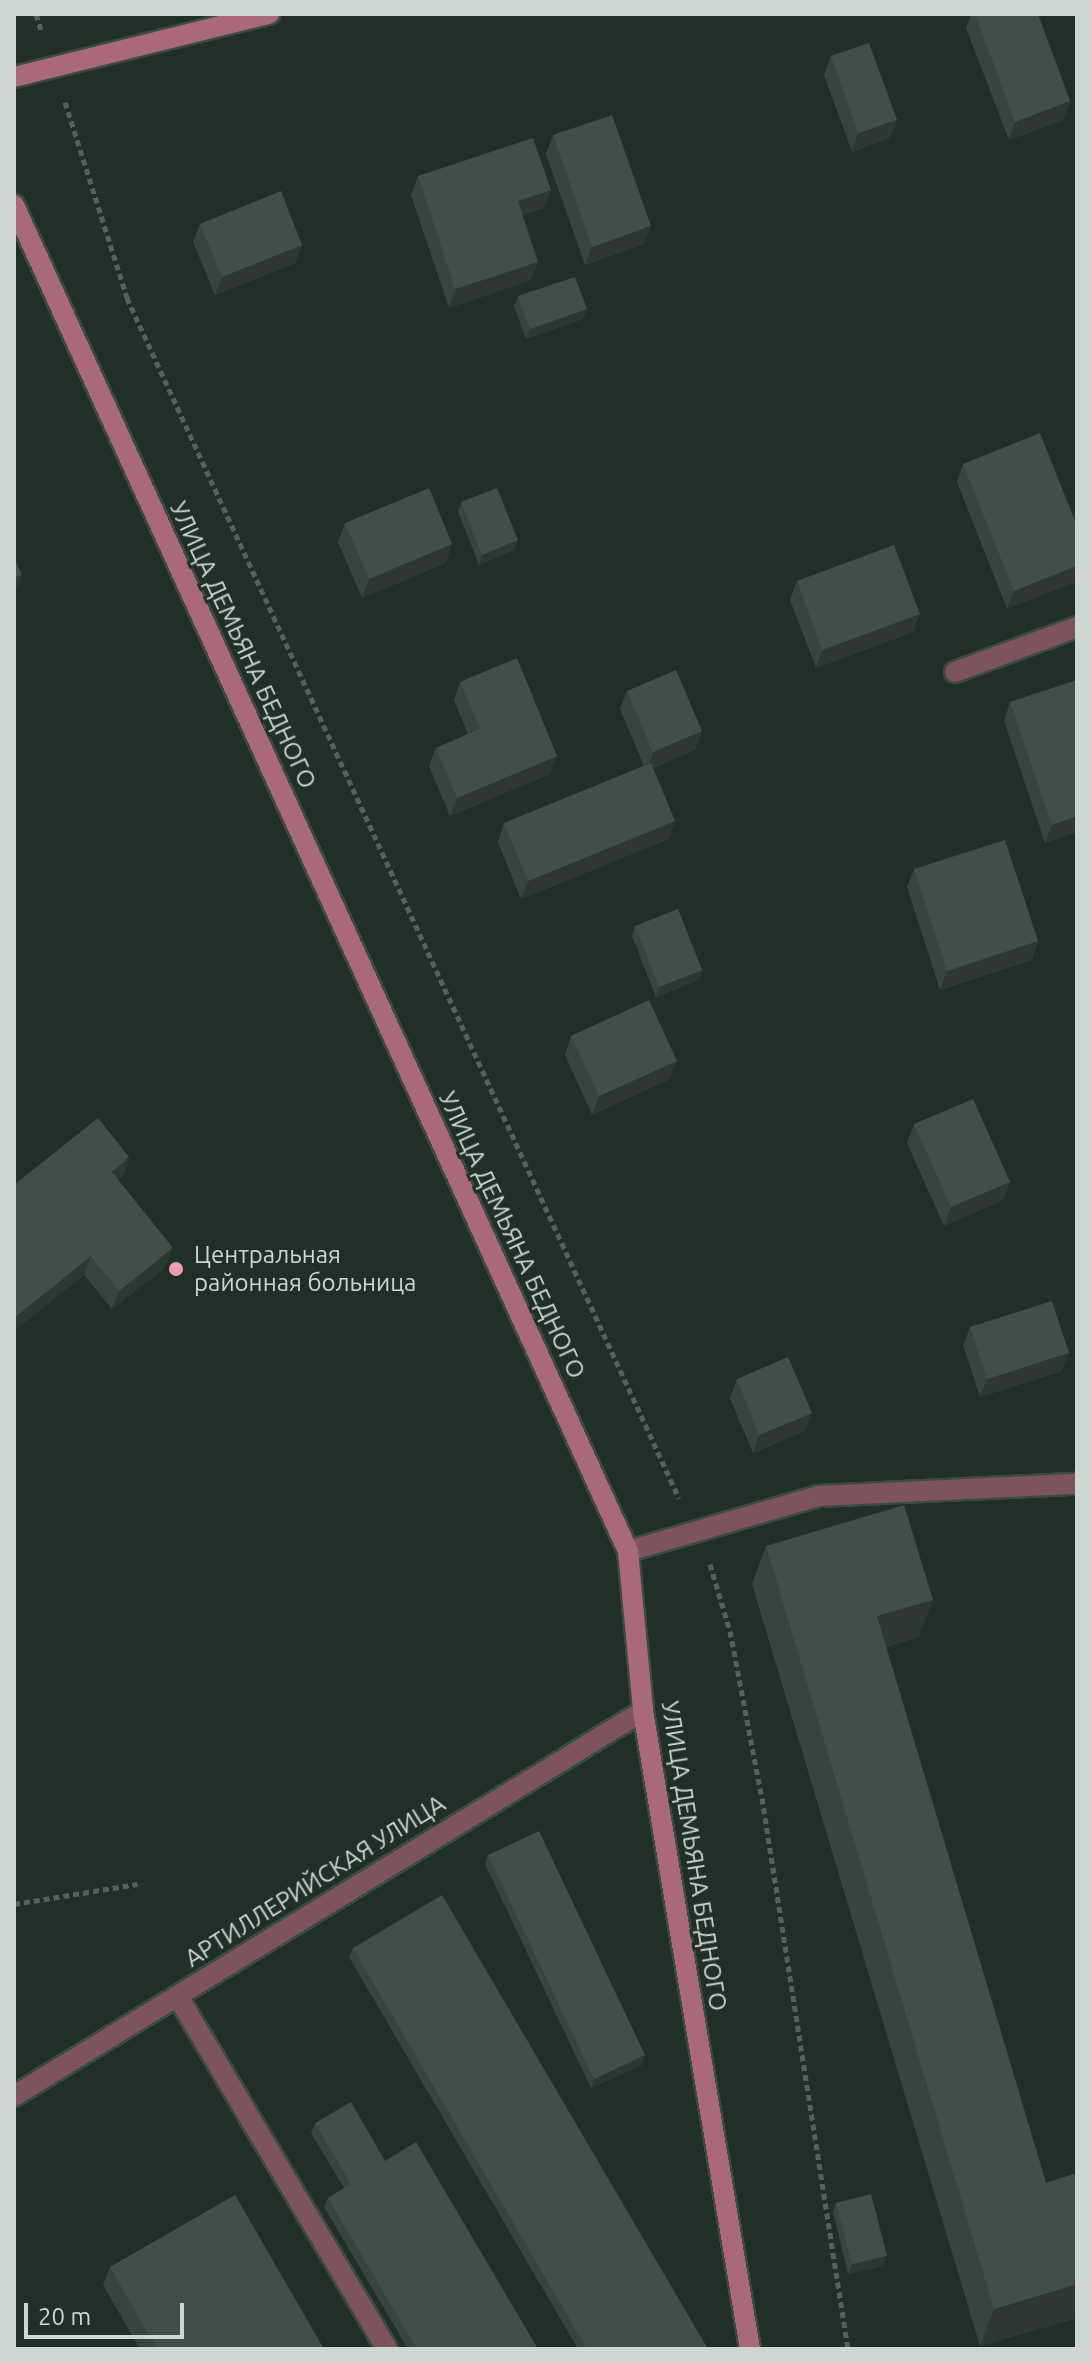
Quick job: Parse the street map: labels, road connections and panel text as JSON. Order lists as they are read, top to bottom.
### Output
{
  "streets": {
    "street": ["УЛИЦА ДЕМЬЯНА БЕДНОГО", "АРТИЛЛЕРИЙСКАЯ УЛИЦА"]
  },
  "crossings": [
    ["УЛИЦА ДЕМЬЯНА БЕДНОГО", "АРТИЛЛЕРИЙСКАЯ УЛИЦА"]
  ],
  "places": ["Центральная районная больница"],
  "scale_bar": "20 m"
}
